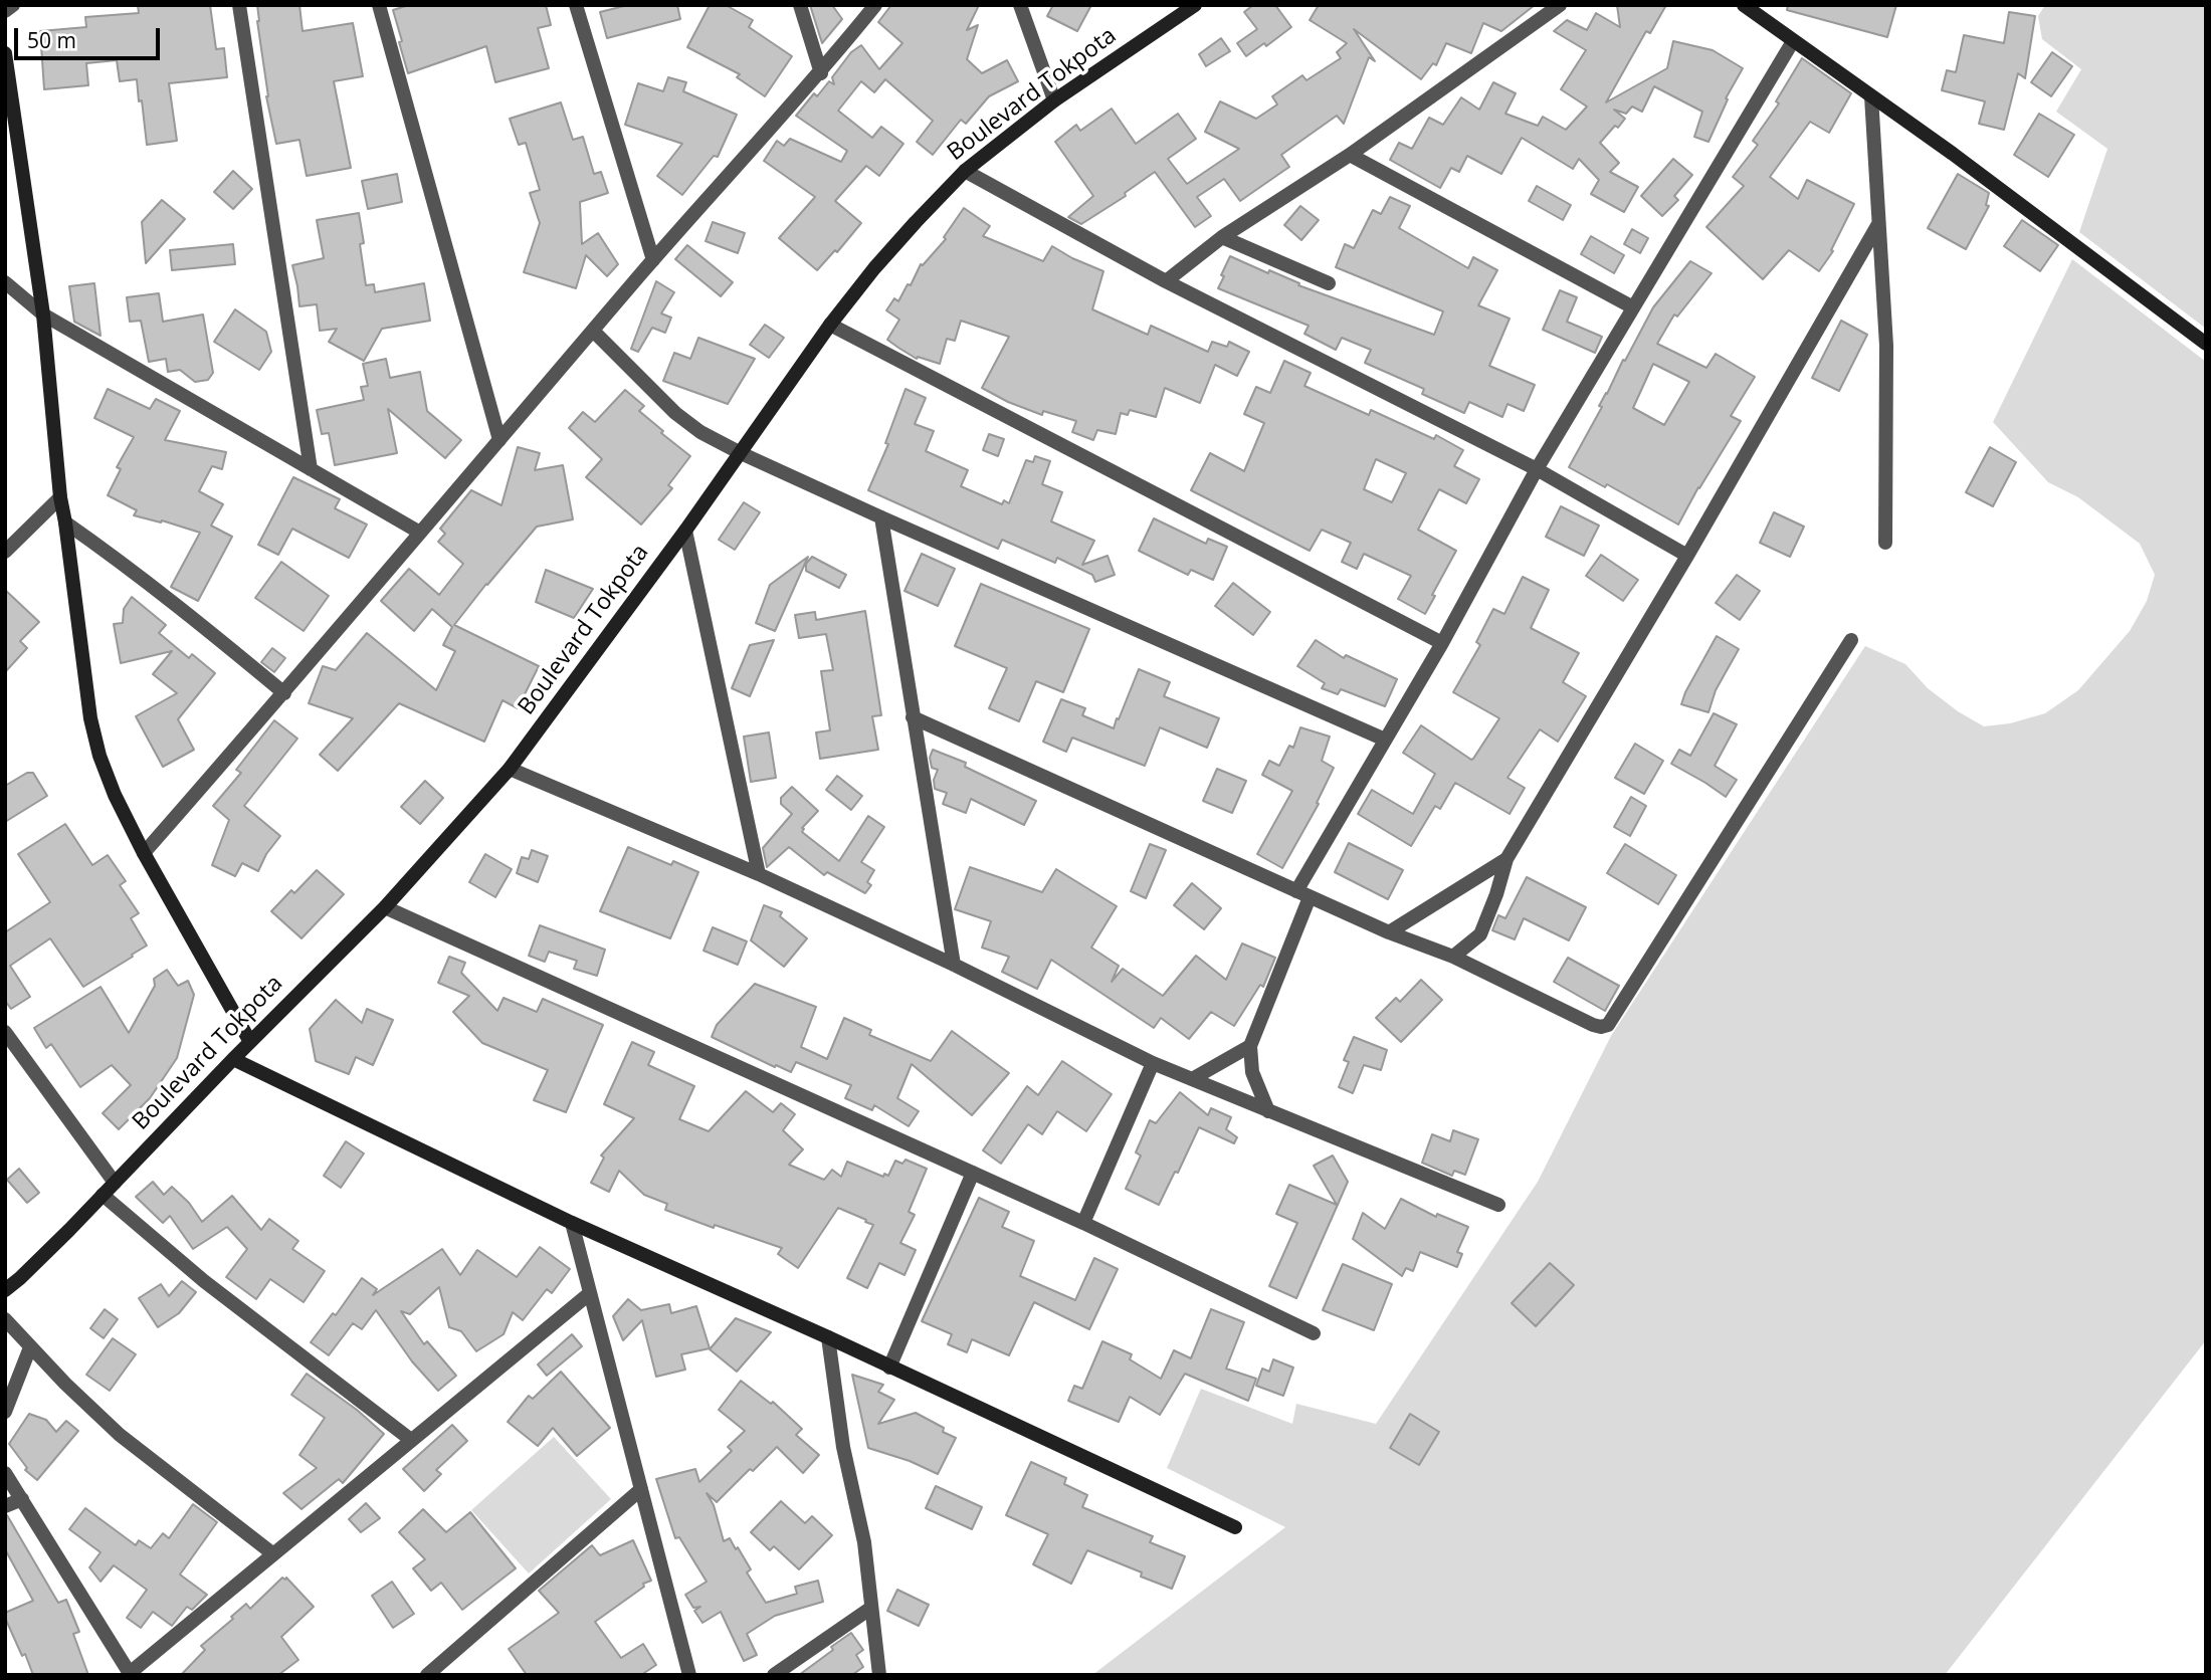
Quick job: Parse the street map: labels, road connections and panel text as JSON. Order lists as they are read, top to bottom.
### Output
{
  "streets": {
    "street": ["Boulevard Tokpota"]
  },
  "scale_bar": "50 m"
}
